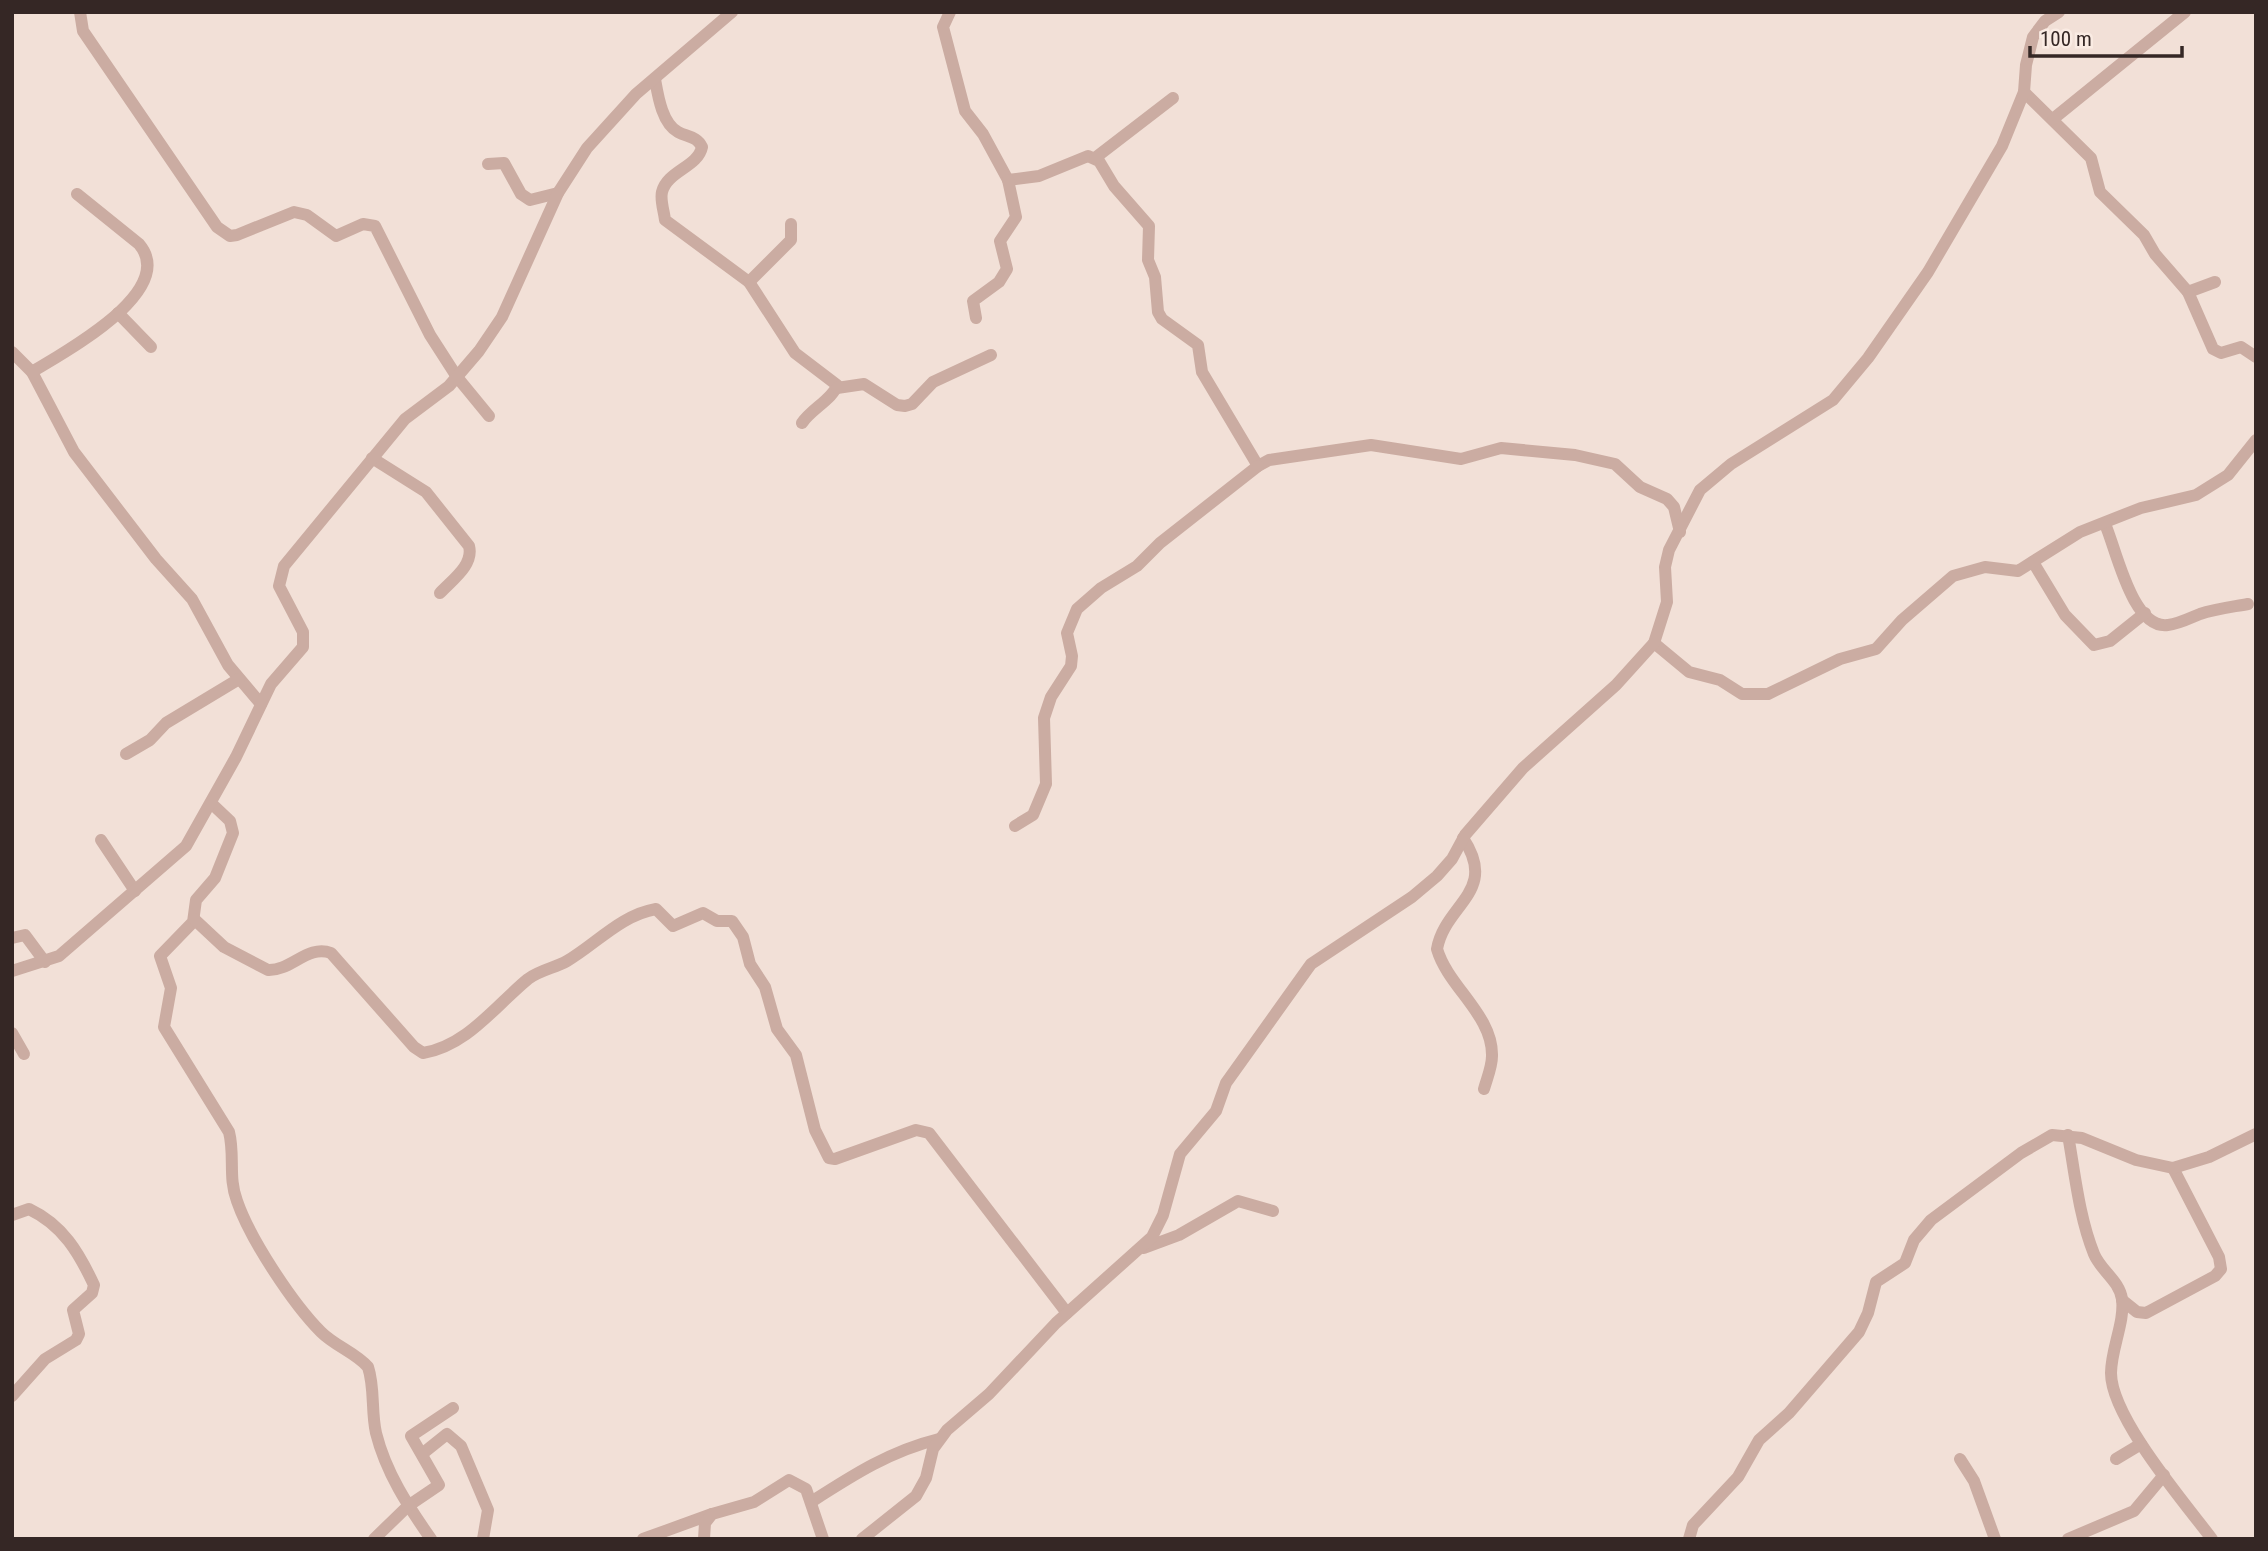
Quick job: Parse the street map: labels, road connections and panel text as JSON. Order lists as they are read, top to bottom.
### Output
{
  "scale_bar": "100 m"
}
